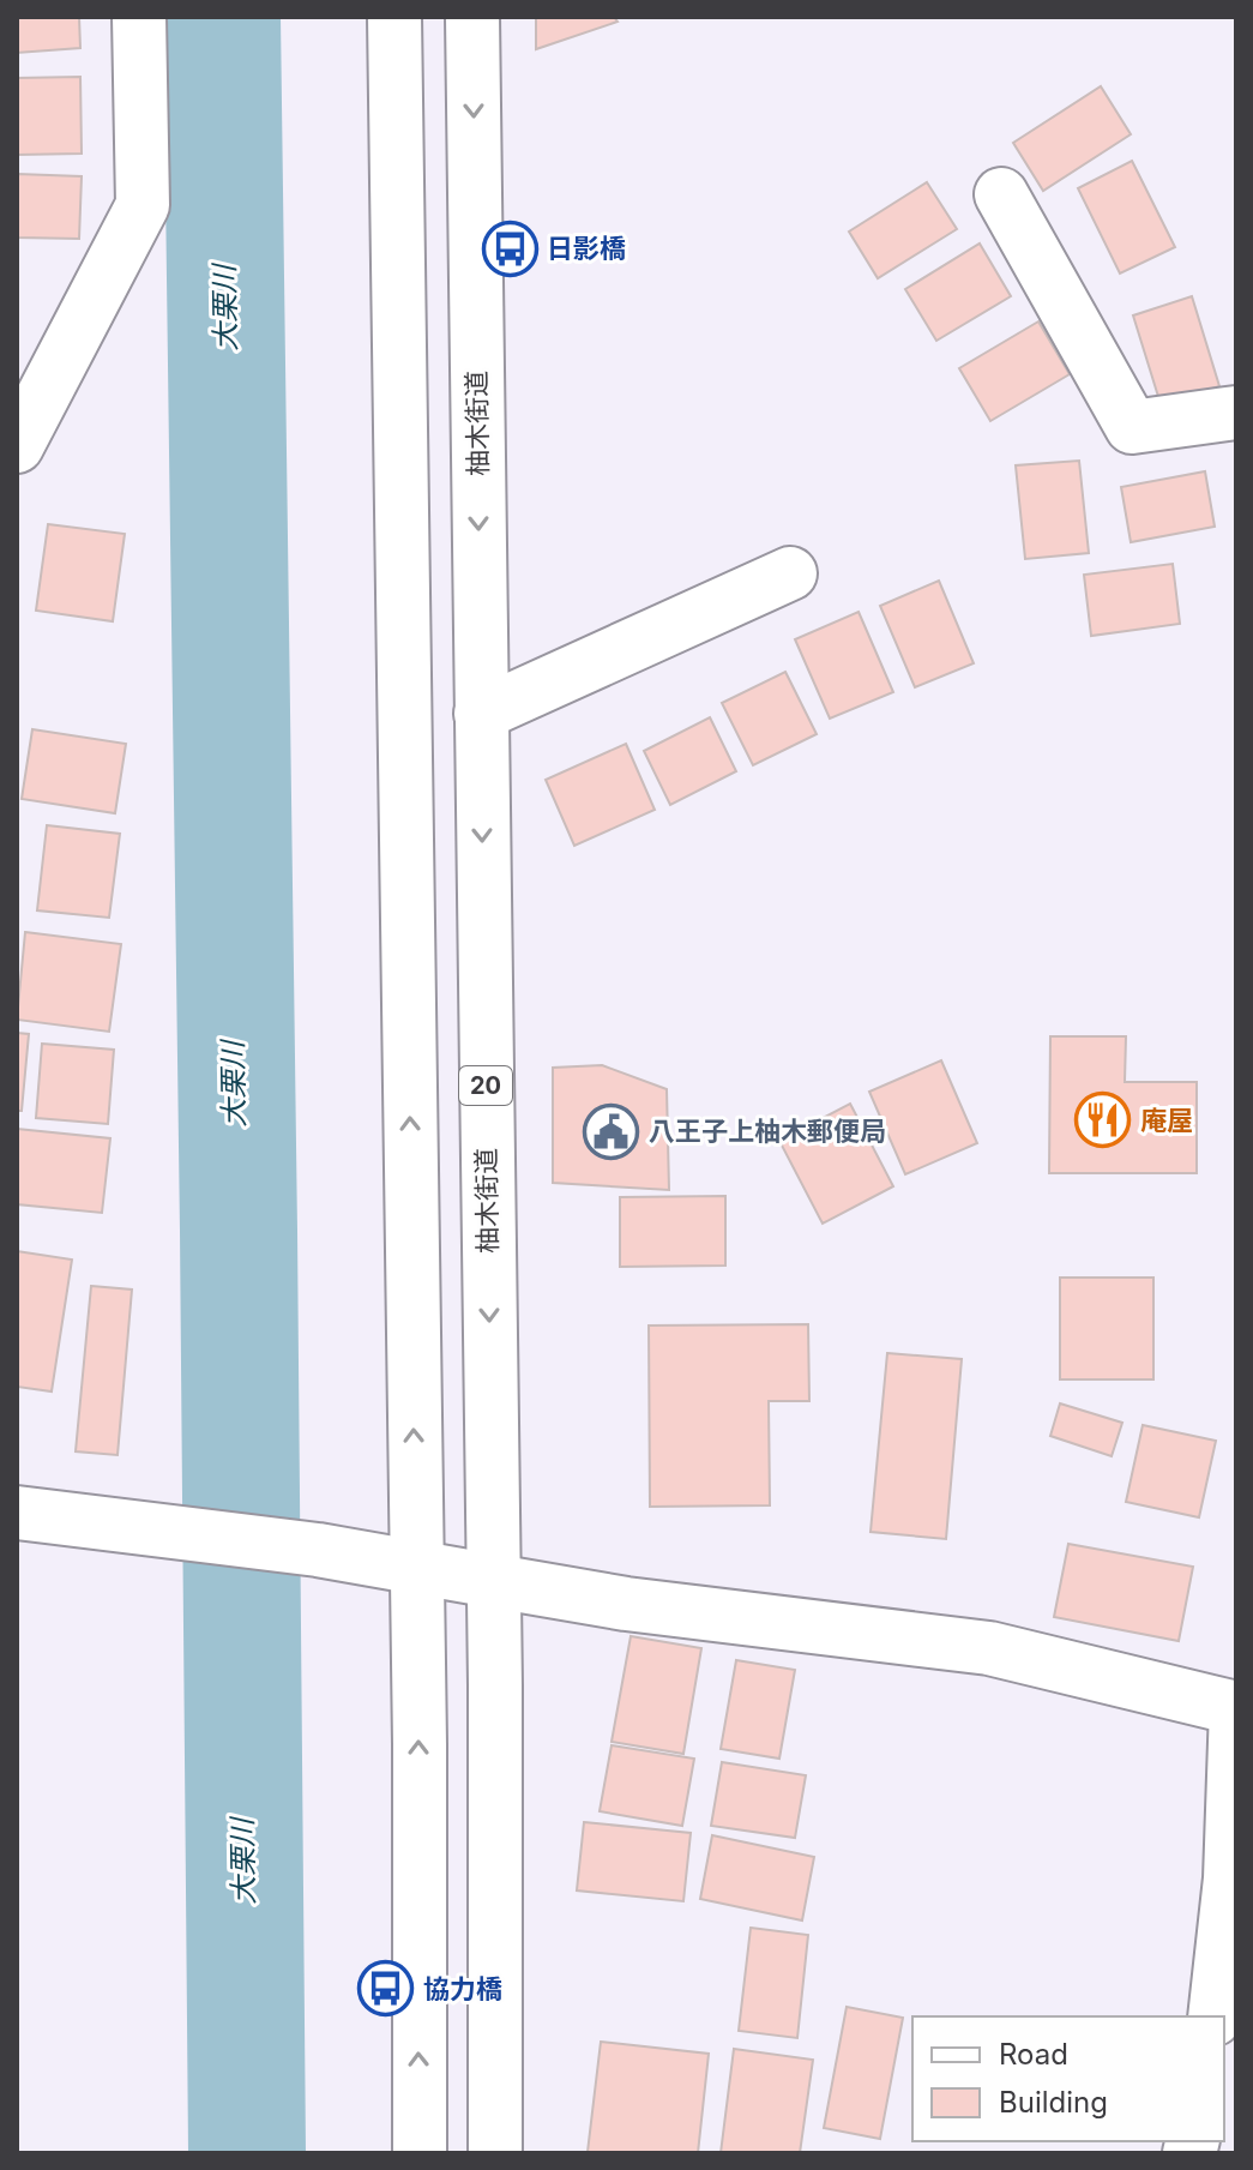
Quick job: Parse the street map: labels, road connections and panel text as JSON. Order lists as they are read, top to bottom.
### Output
{
  "streets": {
    "main road": ["柚木街道", "20"]
  },
  "water": ["大栗川"],
  "places": {
    "bus stop": ["日影橋", "協力橋"],
    "restaurant": ["庵屋"],
    "public building": ["八王子上柚木郵便局"]
  },
  "legend": ["Road", "Building"]
}
